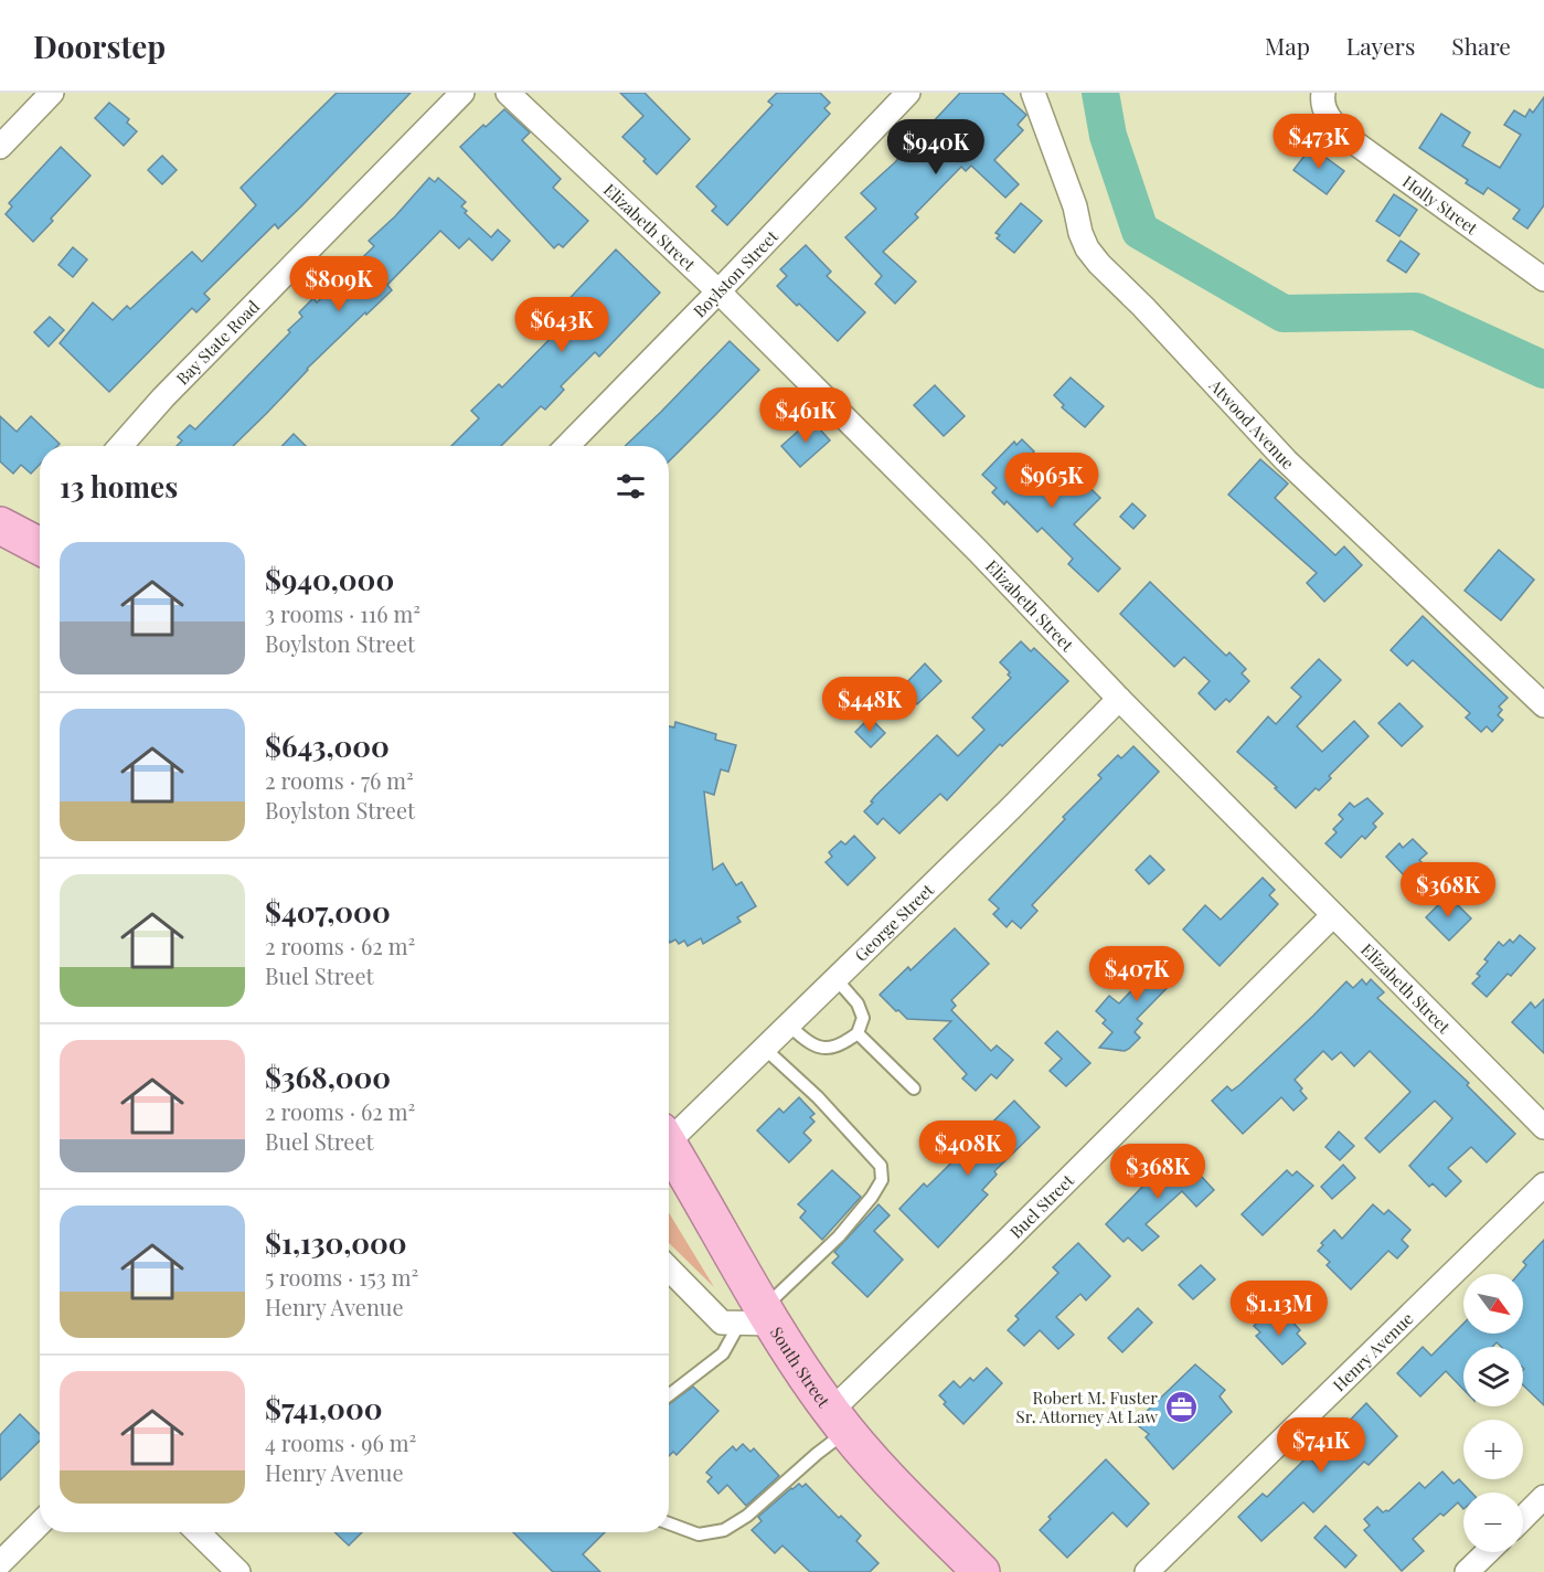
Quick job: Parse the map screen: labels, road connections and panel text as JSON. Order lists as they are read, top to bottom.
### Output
{
  "streets": {
    "highway": ["South Street"],
    "street": [
      "Holly Street",
      "Elizabeth Street",
      "Boylston Street",
      "Bay State Road",
      "Atwood Avenue",
      "George Street",
      "Buel Street",
      "Henry Avenue"
    ]
  },
  "crossings": [
    ["Elizabeth Street", "Boylston Street"],
    ["Elizabeth Street", "George Street"],
    ["Elizabeth Street", "Buel Street"],
    ["Buel Street", "South Street"]
  ],
  "places": {
    "office": ["Robert M. Fuster Sr. Attorney At Law"]
  },
  "north": "bottom right",
  "page": {
    "header": "Doorstep",
    "nav": ["Map", "Layers", "Share"],
    "price": [
      "$473K",
      "$940K",
      "$809K",
      "$643K",
      "$461K",
      "$965K",
      "$448K",
      "$368K",
      "$407K",
      "$408K",
      "$368K",
      "$1.13M",
      "$741K"
    ],
    "heading": "13 homes",
    "list": [
      {
        "name": "$940,000",
        "note": "3 rooms · 116 m² · Boylston Street"
      },
      {
        "name": "$643,000",
        "note": "2 rooms · 76 m² · Boylston Street"
      },
      {
        "name": "$407,000",
        "note": "2 rooms · 62 m² · Buel Street"
      },
      {
        "name": "$368,000",
        "note": "2 rooms · 62 m² · Buel Street"
      },
      {
        "name": "$1,130,000",
        "note": "5 rooms · 153 m² · Henry Avenue"
      },
      {
        "name": "$741,000",
        "note": "4 rooms · 96 m² · Henry Avenue"
      }
    ],
    "map_buttons": ["+", "−"]
  }
}
